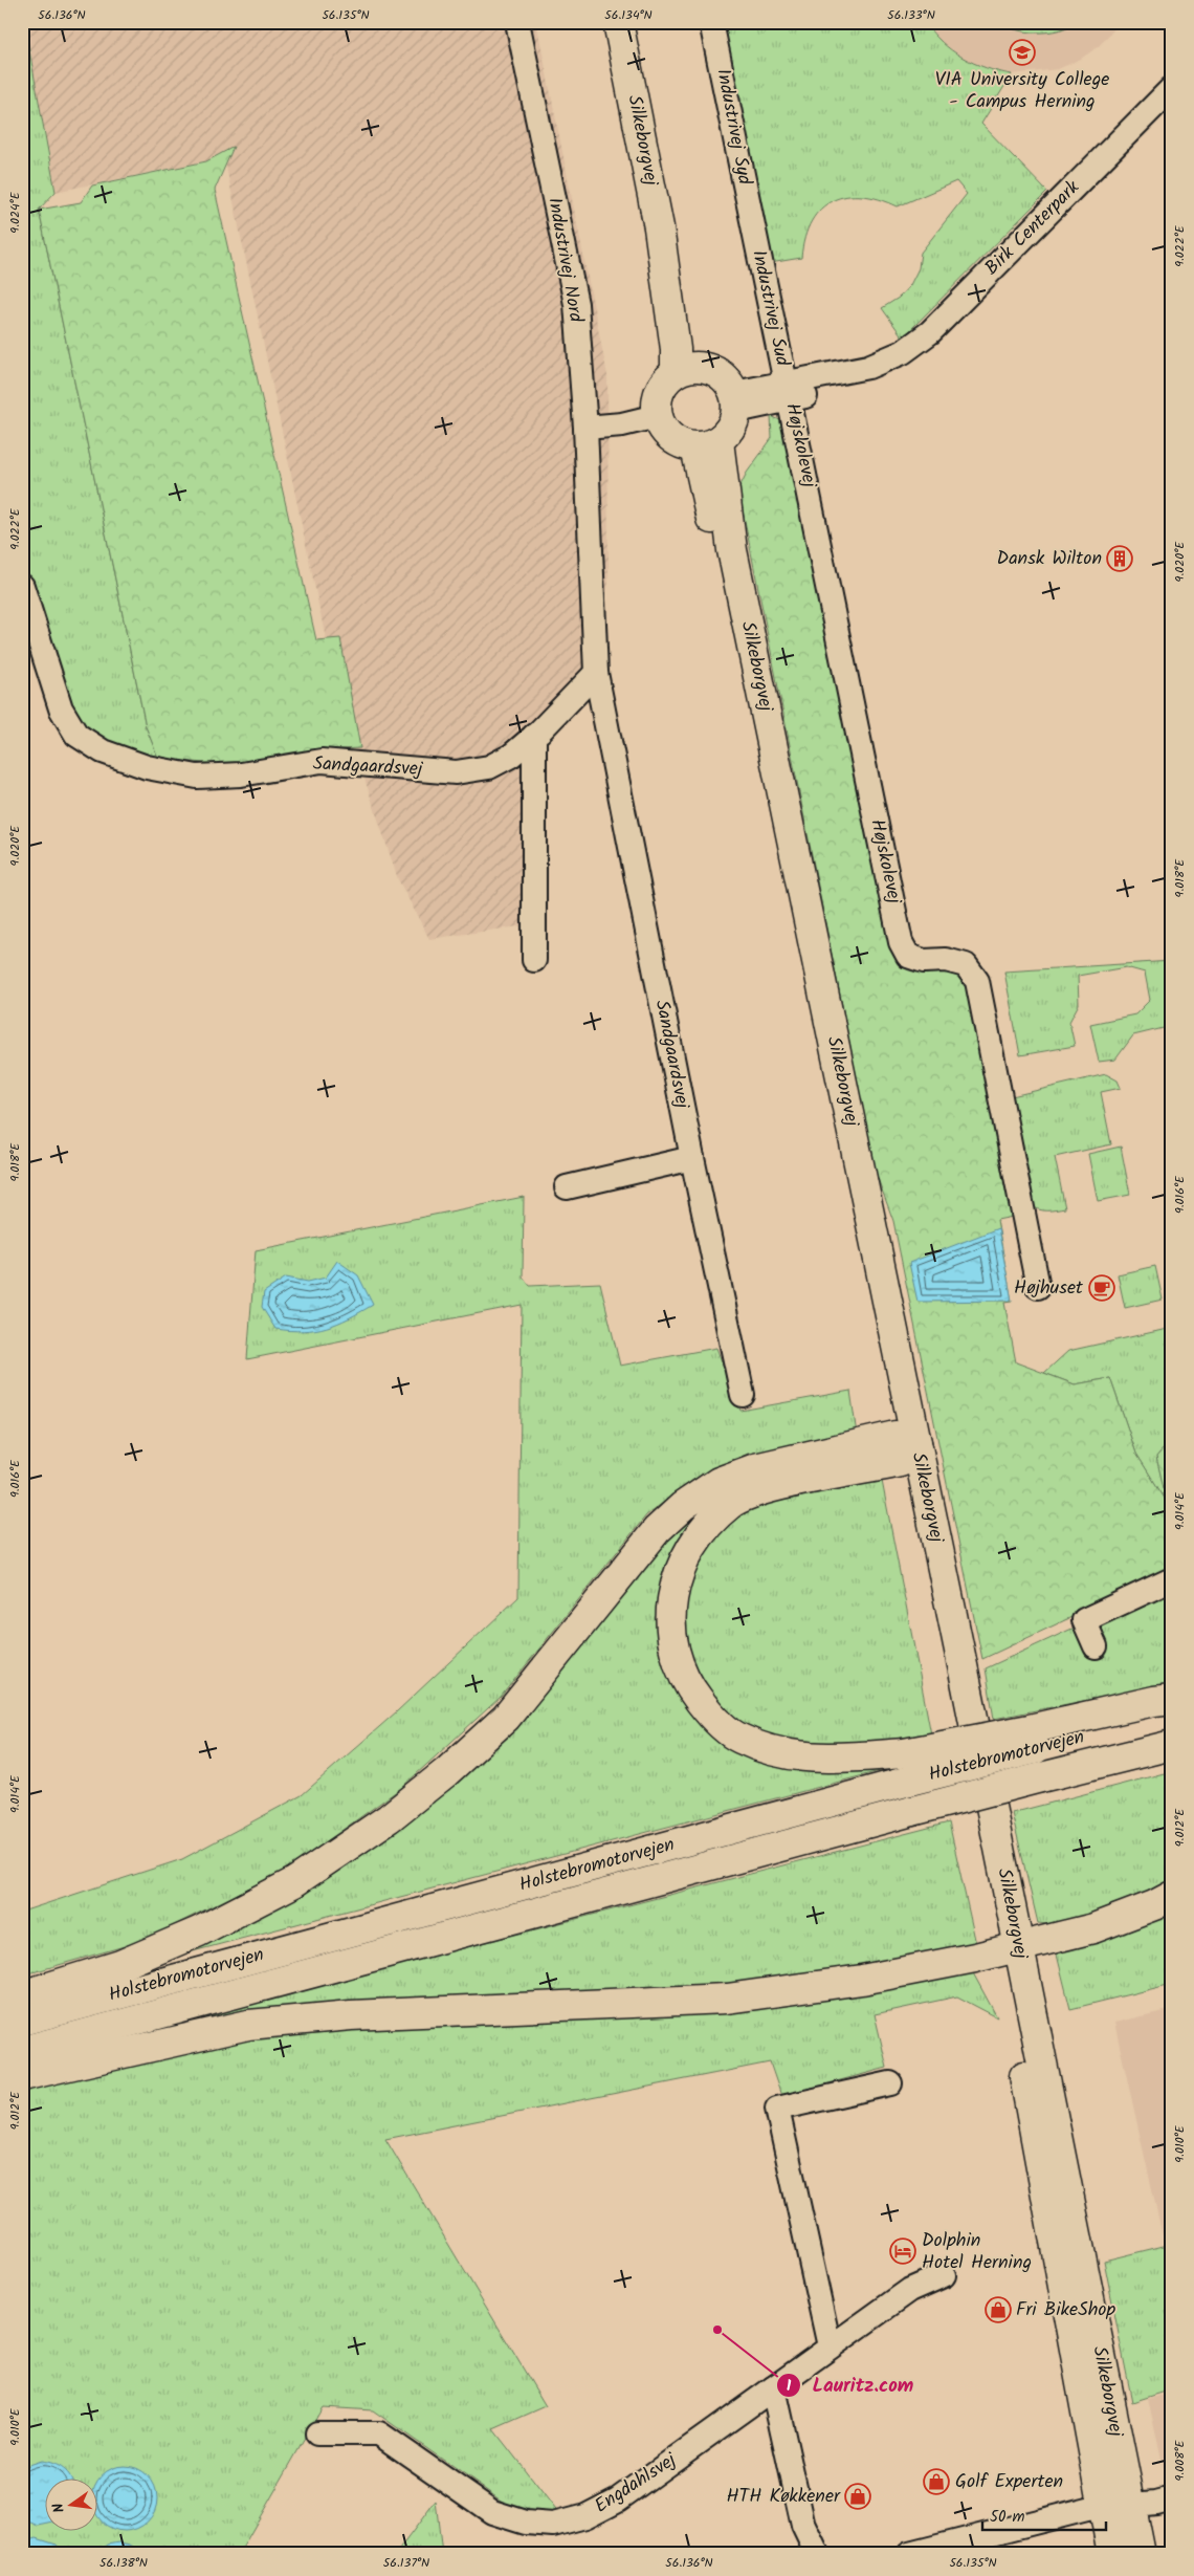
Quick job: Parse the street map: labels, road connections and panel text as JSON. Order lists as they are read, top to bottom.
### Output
{
  "streets": {
    "main road": ["Silkeborgvej", "Holstebromotorvejen"],
    "street": [
      "Industrivej Syd",
      "Birk Centerpark",
      "Industrivej Nord",
      "Industrivej Sud",
      "Højskolevej",
      "Sandgaardsvej",
      "Engdahlsvej"
    ]
  },
  "crossings": [
    ["Industrivej Syd", "Industrivej Sud"],
    ["Silkeborgvej", "Birk Centerpark"],
    ["Birk Centerpark", "Industrivej Sud"],
    ["Birk Centerpark", "Højskolevej"],
    ["Industrivej Nord", "Sandgaardsvej"],
    ["Industrivej Sud", "Højskolevej"]
  ],
  "places": {
    "school or university": ["VIA University College - Campus Herning"],
    "building": ["Dansk Wilton"],
    "cafe": ["Højhuset"],
    "hotel": ["Dolphin Hotel Herning"],
    "shop": ["Fri BikeShop", "Golf Experten", "HTH Køkkener"],
    "other": ["Lauritz.com"]
  },
  "scale_bar": "50 m",
  "north": "left",
  "coordinates": [
    "56.136°N",
    "56.135°N",
    "56.134°N",
    "56.133°N",
    "9.024°E",
    "9.022°E",
    "9.020°E",
    "9.018°E",
    "9.016°E",
    "9.014°E",
    "9.012°E",
    "9.010°E",
    "9.008°E",
    "56.138°N",
    "56.137°N"
  ]
}
